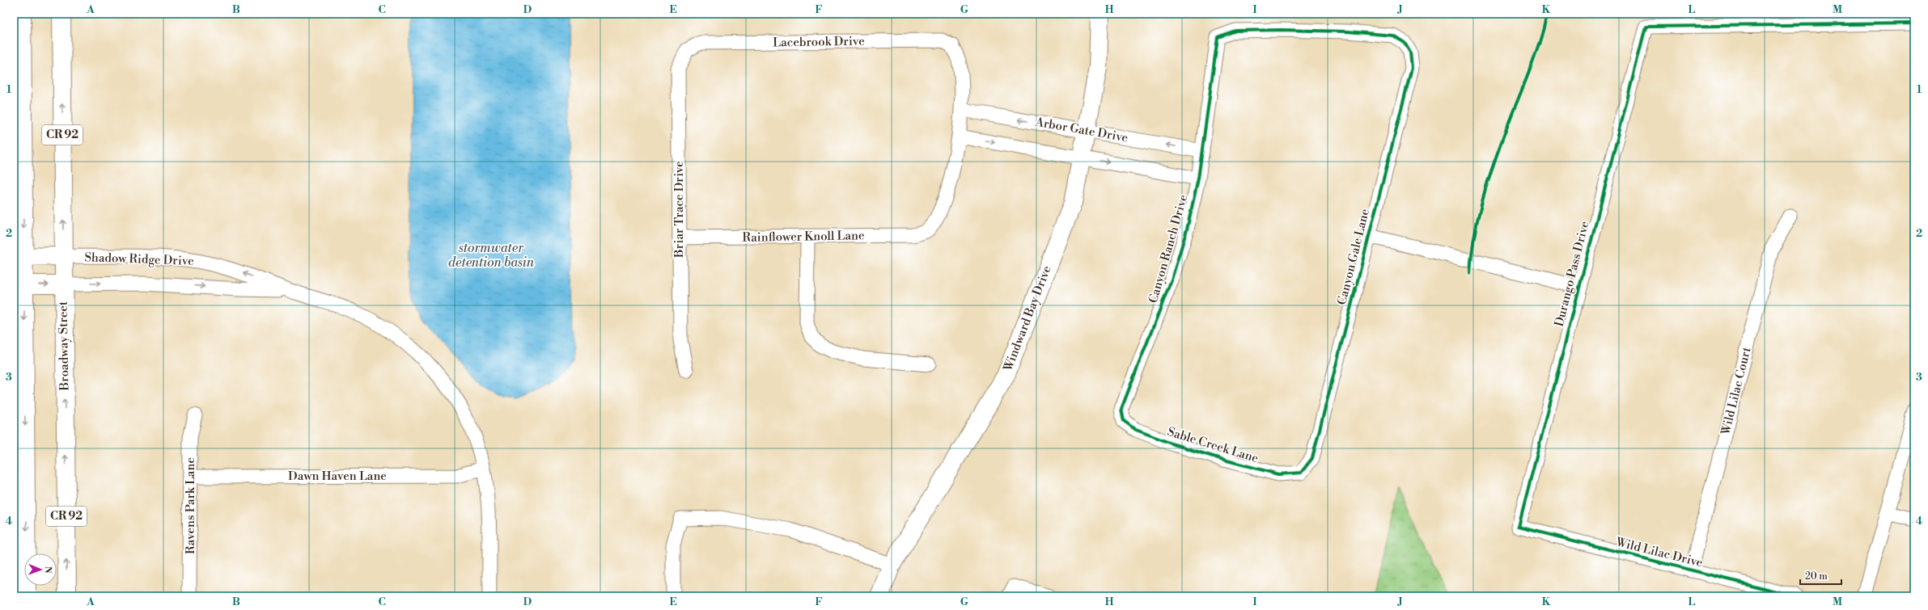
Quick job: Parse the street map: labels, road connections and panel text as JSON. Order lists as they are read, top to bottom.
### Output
{
  "streets": {
    "main road": ["CR 92", "Windward Bay Drive", "Broadway Street"],
    "street": [
      "Lacebrook Drive",
      "Arbor Gate Drive",
      "Briar Trace Drive",
      "Rainflower Knoll Lane",
      "Canyon Ranch Drive",
      "Canyon Gale Lane",
      "Shadow Ridge Drive",
      "Durango Pass Drive",
      "Wild Lilac Court",
      "Sable Creek Lane",
      "Dawn Haven Lane",
      "Ravens Park Lane",
      "Wild Lilac Drive"
    ]
  },
  "crossings": [
    ["Lacebrook Drive", "Arbor Gate Drive"],
    ["Lacebrook Drive", "Briar Trace Drive"],
    ["Arbor Gate Drive", "Canyon Ranch Drive"],
    ["Arbor Gate Drive", "Windward Bay Drive"],
    ["CR 92", "Shadow Ridge Drive"],
    ["CR 92", "Broadway Street"],
    ["Briar Trace Drive", "Rainflower Knoll Lane"],
    ["Canyon Ranch Drive", "Canyon Gale Lane"],
    ["Canyon Ranch Drive", "Sable Creek Lane"],
    ["Canyon Gale Lane", "Sable Creek Lane"],
    ["Shadow Ridge Drive", "Broadway Street"],
    ["Shadow Ridge Drive", "Dawn Haven Lane"],
    ["Durango Pass Drive", "Wild Lilac Drive"],
    ["Wild Lilac Court", "Wild Lilac Drive"],
    ["Dawn Haven Lane", "Ravens Park Lane"]
  ],
  "water": ["stormwater detention basin"],
  "scale_bar": "20 m",
  "north": "right",
  "grid": {
    "columns": [
      "A",
      "B",
      "C",
      "D",
      "E",
      "F",
      "G",
      "H",
      "I",
      "J",
      "K",
      "L",
      "M"
    ],
    "rows": [
      "1",
      "2",
      "3",
      "4"
    ]
  }
}
